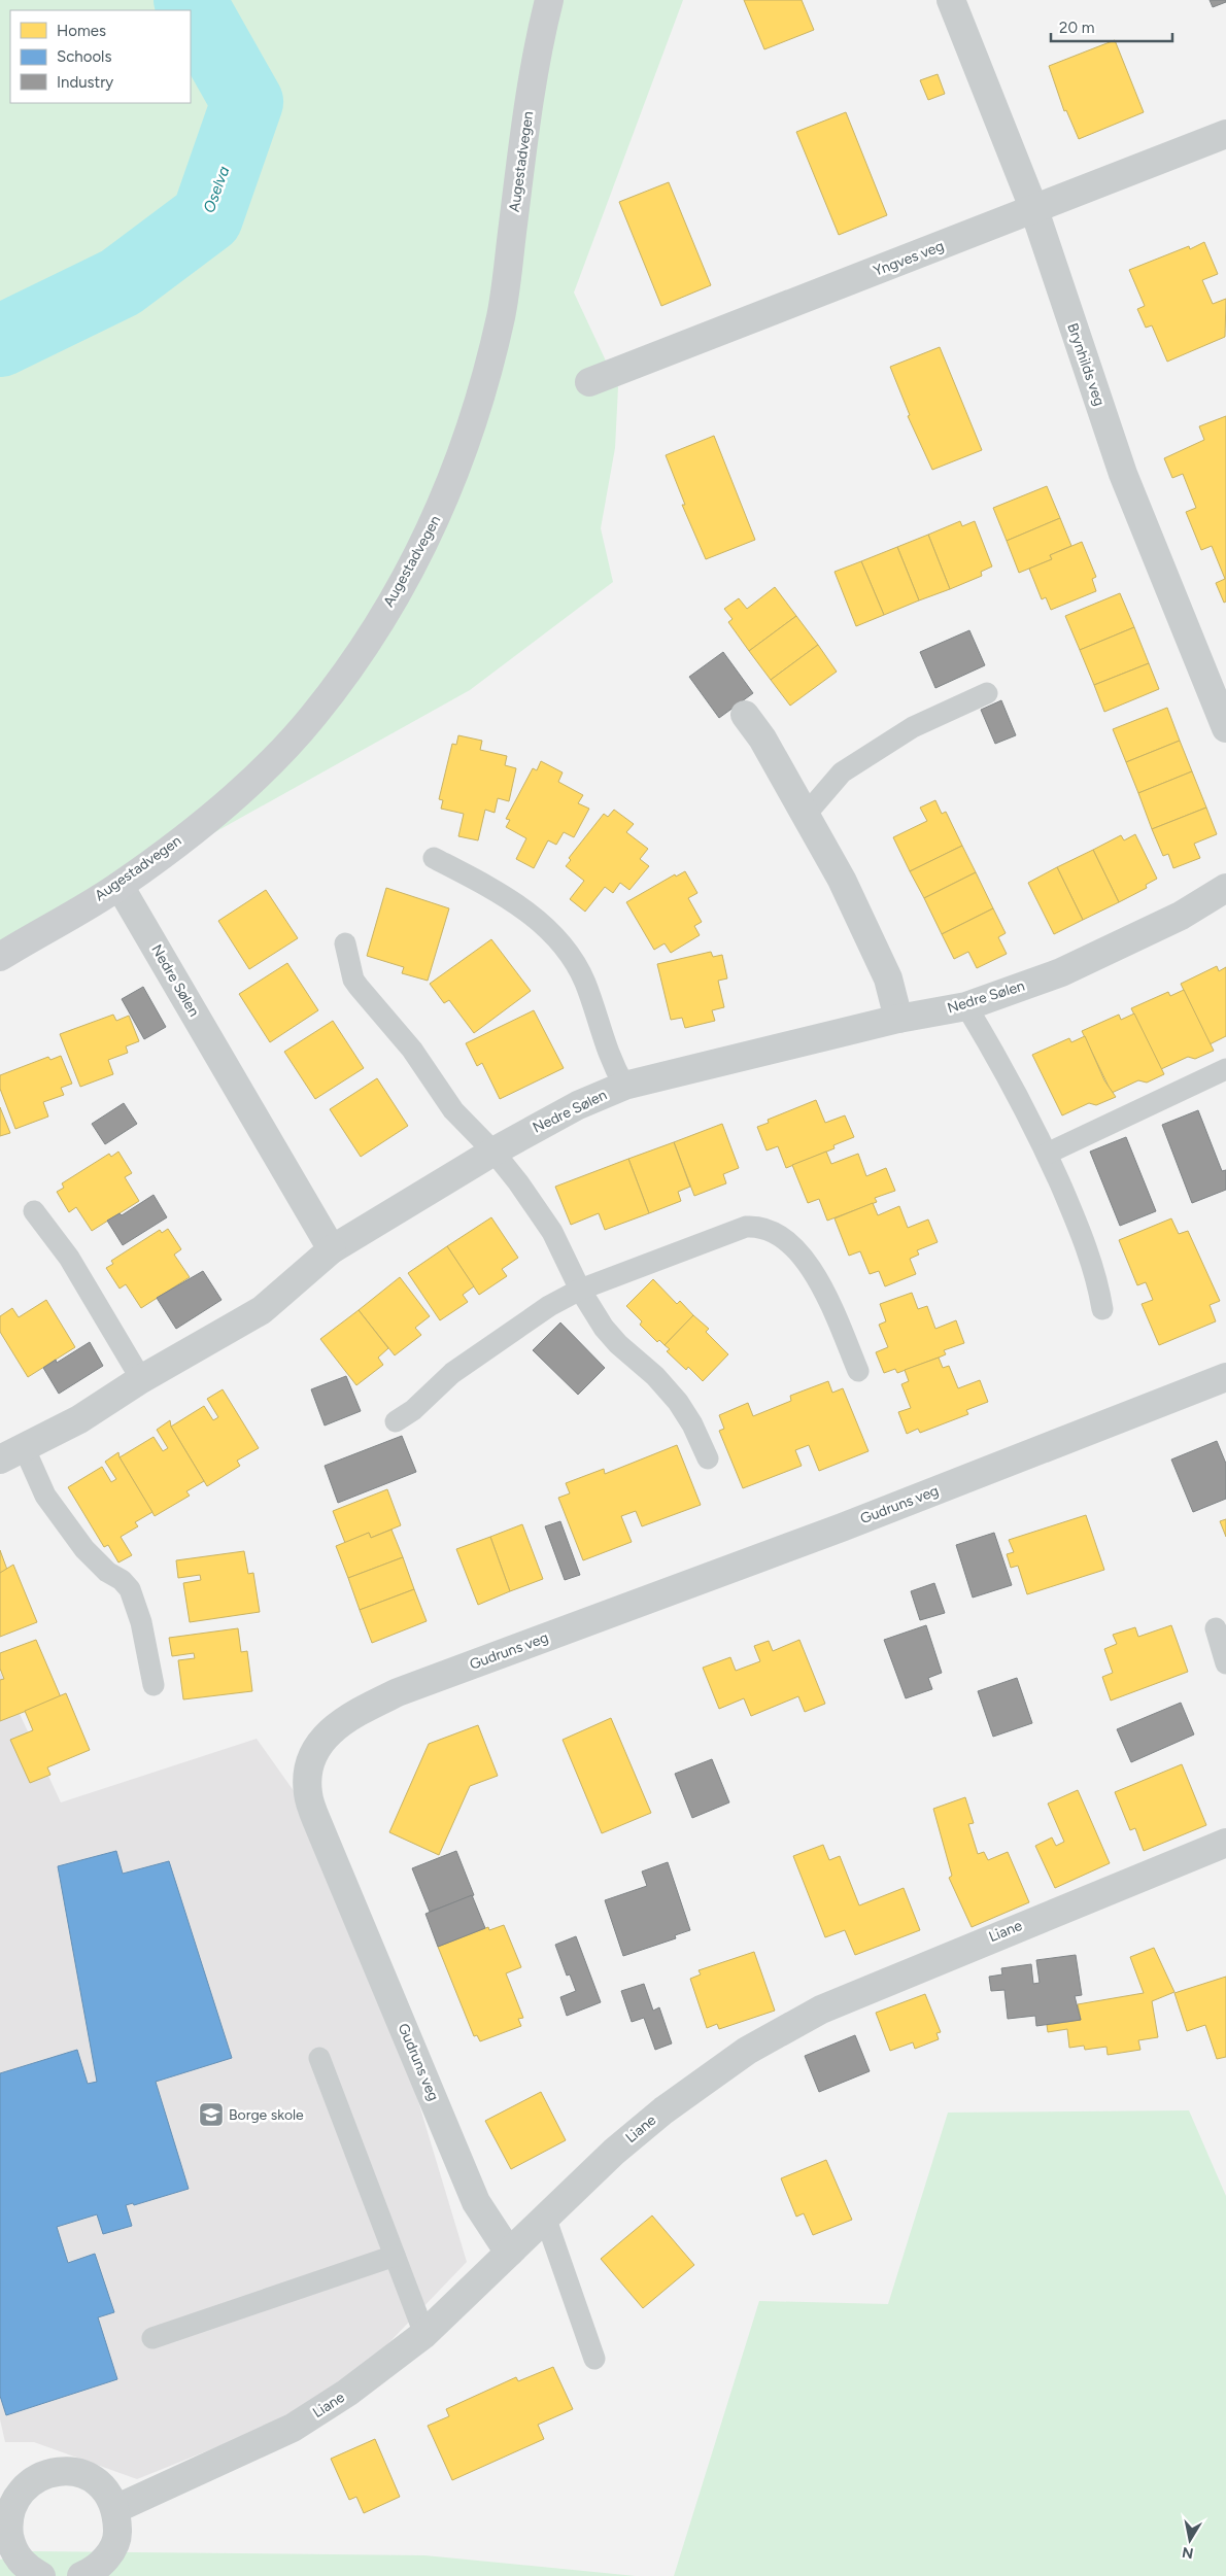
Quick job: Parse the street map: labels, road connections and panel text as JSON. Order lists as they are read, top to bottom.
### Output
{
  "streets": {
    "main road": ["Augestadvegen"],
    "street": [
      "Yngves veg",
      "Brynhilds veg",
      "Nedre Sølen",
      "Gudruns veg",
      "Liane"
    ]
  },
  "crossings": [
    ["Augestadvegen", "Nedre Sølen"],
    ["Yngves veg", "Brynhilds veg"],
    ["Gudruns veg", "Liane"]
  ],
  "water": ["Oselva"],
  "places": {
    "school or university": ["Borge skole"]
  },
  "legend": ["Homes", "Schools", "Industry"],
  "scale_bar": "20 m",
  "north": "bottom"
}
